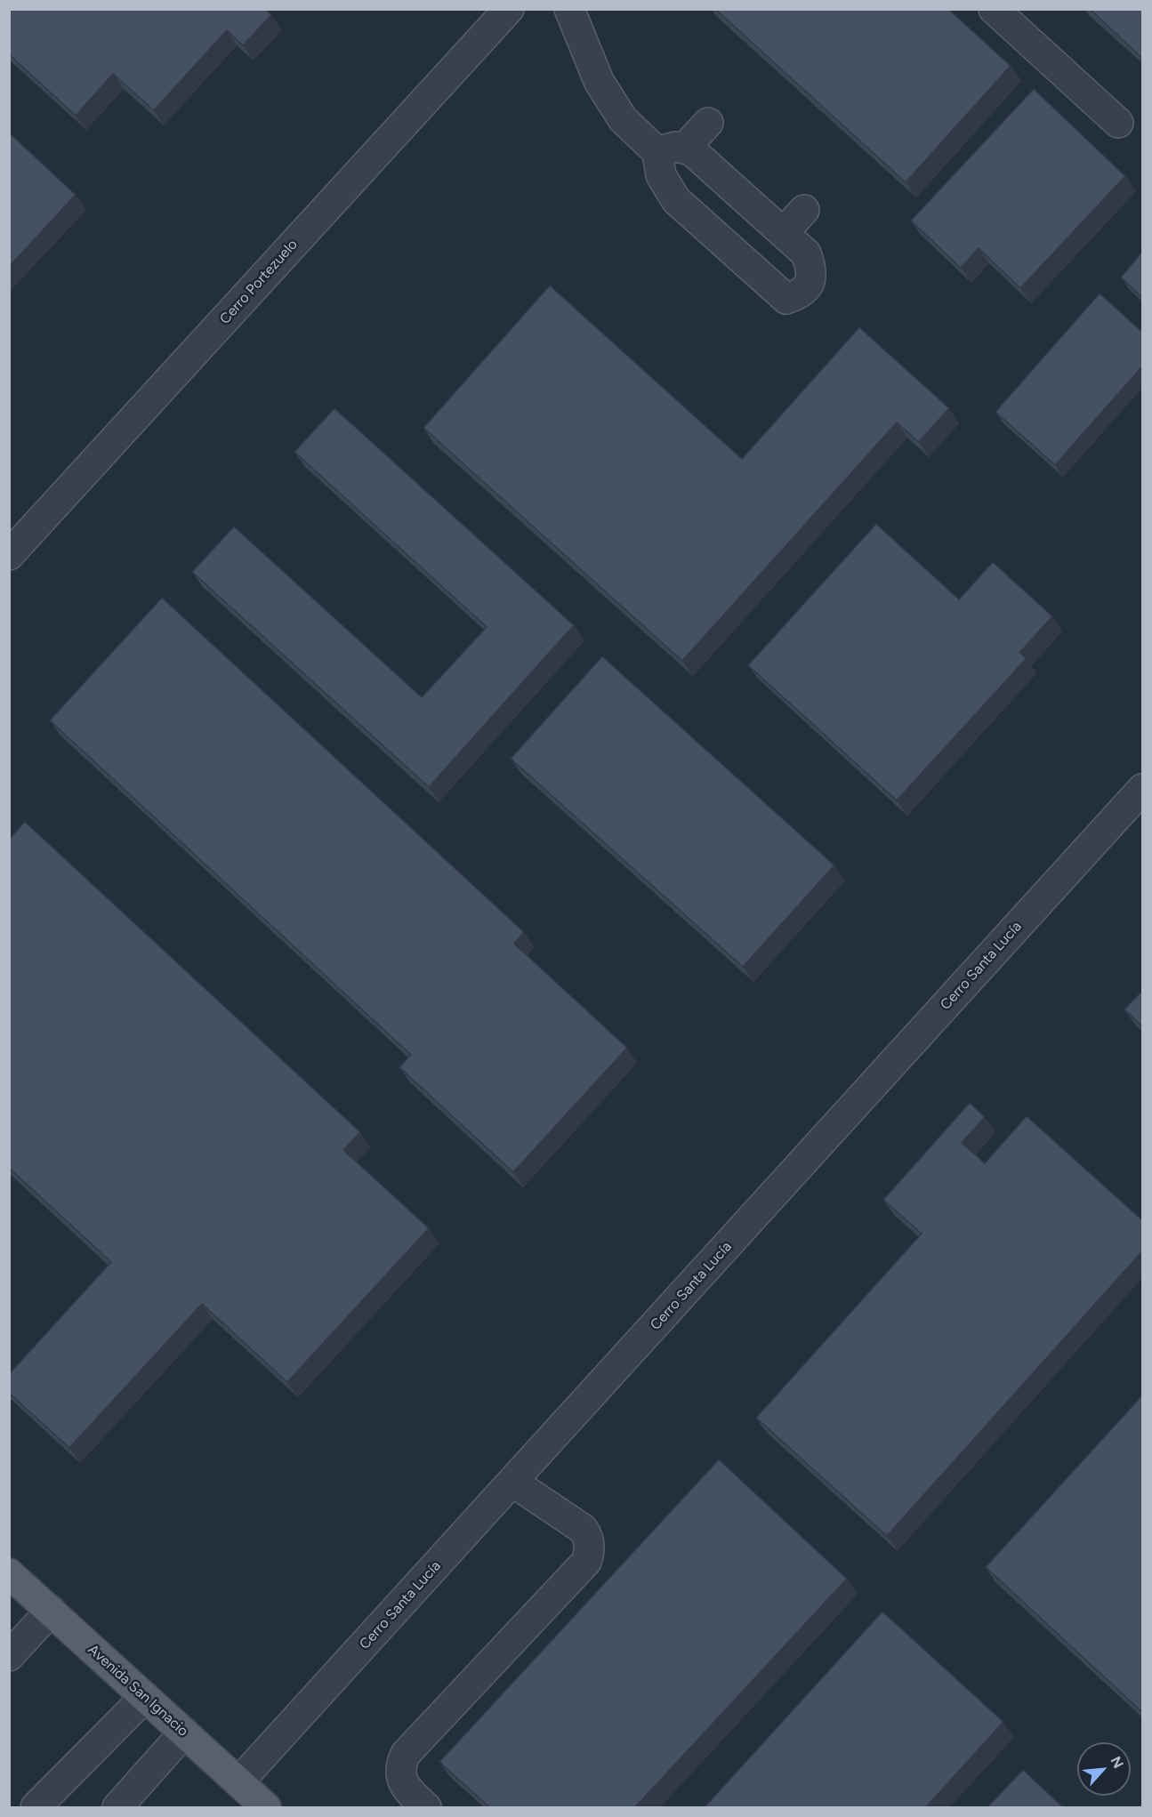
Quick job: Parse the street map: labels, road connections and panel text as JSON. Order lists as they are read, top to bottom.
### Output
{
  "streets": {
    "main road": ["Avenida San Ignacio"],
    "street": ["Cerro Portezuelo", "Cerro Santa Lucía"]
  },
  "crossings": [
    ["Cerro Santa Lucía", "Avenida San Ignacio"]
  ],
  "north": "top right"
}
